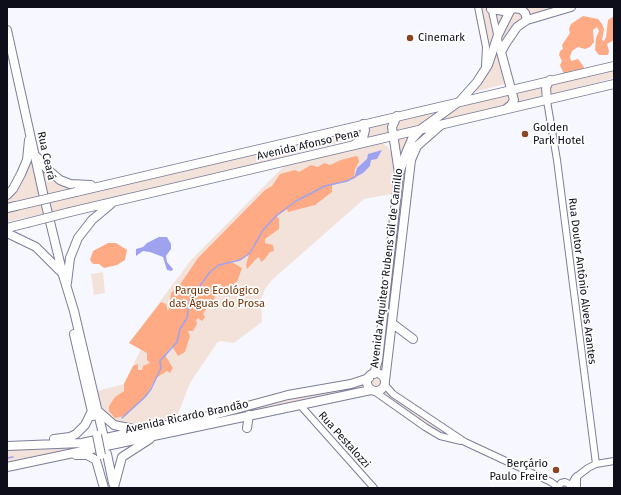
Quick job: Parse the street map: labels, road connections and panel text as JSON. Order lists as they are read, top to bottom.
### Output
{
  "streets": {
    "main road": [
      "Avenida Afonso Pena",
      "Rua Ceará",
      "Avenida Arquiteto Rubens Gil de Camillo",
      "Avenida Ricardo Brandão"
    ],
    "street": ["Rua Doutor Antônio Alves Arantes", "Rua Pestalozzi"]
  },
  "crossings": [
    ["Avenida Afonso Pena", "Avenida Arquiteto Rubens Gil de Camillo"],
    ["Avenida Afonso Pena", "Rua Doutor Antônio Alves Arantes"],
    ["Avenida Arquiteto Rubens Gil de Camillo", "Avenida Ricardo Brandão"],
    ["Avenida Ricardo Brandão", "Rua Pestalozzi"]
  ],
  "parks": ["Parque Ecológico das Águas do Prosa"],
  "places": ["Cinemark", "Golden Park Hotel", "Berçário Paulo Freire"]
}
